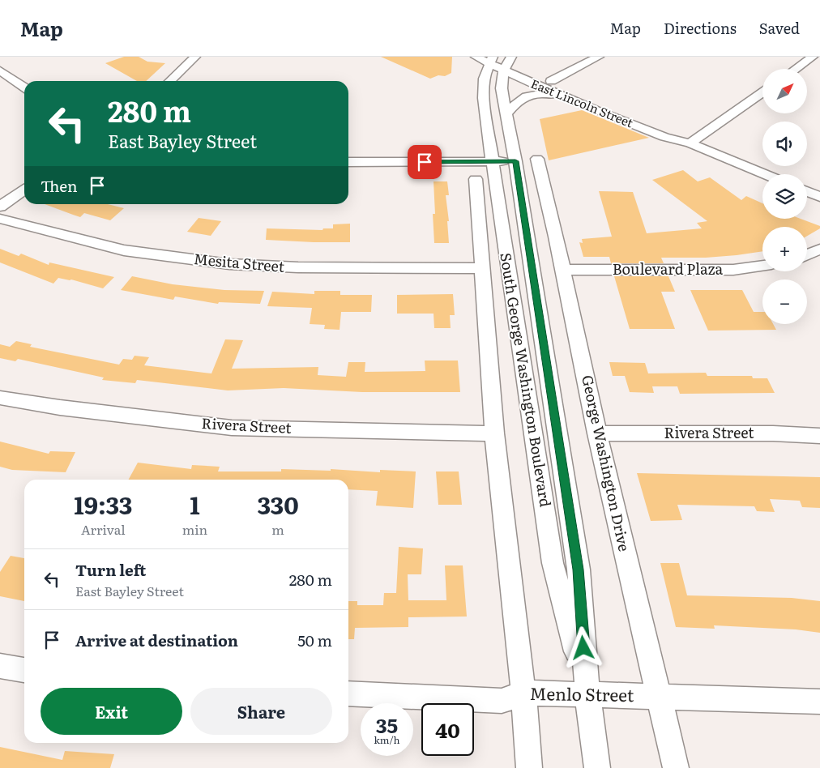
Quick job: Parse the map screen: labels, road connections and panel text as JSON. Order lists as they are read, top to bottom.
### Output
{
  "streets": {
    "street": [
      "East Lincoln Street",
      "Mesita Street",
      "Boulevard Plaza",
      "South George Washington Boulevard",
      "Rivera Street",
      "George Washington Drive",
      "Menlo Street"
    ]
  },
  "crossings": [
    ["East Lincoln Street", "South George Washington Boulevard"],
    ["Boulevard Plaza", "George Washington Drive"],
    ["South George Washington Boulevard", "Menlo Street"],
    ["Rivera Street", "George Washington Drive"],
    ["George Washington Drive", "Menlo Street"]
  ],
  "north": "top right",
  "page": {
    "header": "Map",
    "nav": ["Map", "Directions", "Saved"],
    "map_buttons": ["+", "−"],
    "turn": ["280 m", "East Bayley Street"],
    "then": "Then",
    "eta": [
      "19:33",
      "Arrival",
      "1",
      "min",
      "330",
      "m"
    ],
    "list": [
      {
        "name": "Turn left",
        "note": "East Bayley Street",
        "value": "280 m"
      },
      {
        "name": "Arrive at destination",
        "value": "50 m"
      }
    ],
    "buttons": ["Exit", "Share"],
    "speed": "35 km/h",
    "limit": "40"
  }
}
